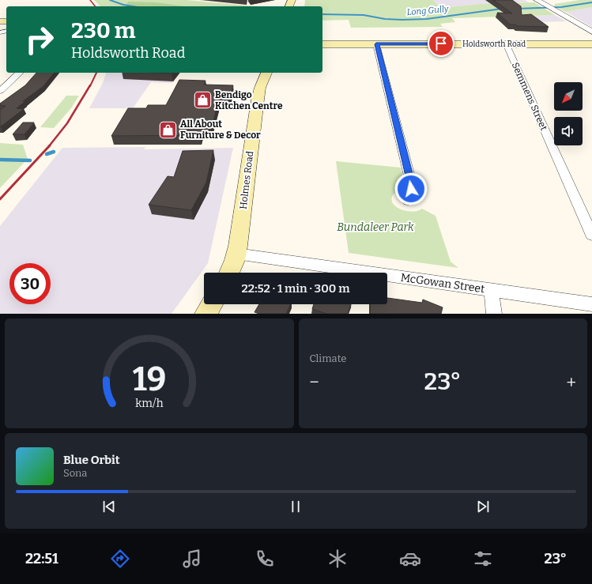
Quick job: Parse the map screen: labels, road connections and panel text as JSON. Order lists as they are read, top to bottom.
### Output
{
  "streets": {
    "main road": ["Holdsworth Road", "Holmes Road"],
    "street": ["Semmens Street", "McGowan Street"]
  },
  "crossings": [
    ["Holdsworth Road", "Semmens Street"],
    ["Holmes Road", "McGowan Street"]
  ],
  "water": ["Long Gully"],
  "parks": ["Bundaleer Park"],
  "places": {
    "shop": ["Bendigo Kitchen Centre", "All About Furniture & Decor"]
  },
  "north": "bottom left",
  "page": {
    "turn": ["230 m", "Holdsworth Road"],
    "limit": "30",
    "trip": "22:52 · 1 min · 300 m",
    "tile": "Climate",
    "heat": ["−", "23°", "+"],
    "song": ["Blue Orbit", "Sona"],
    "tabs": ["22:51", "23°"],
    "gauge": ["19", "km/h"]
  }
}
